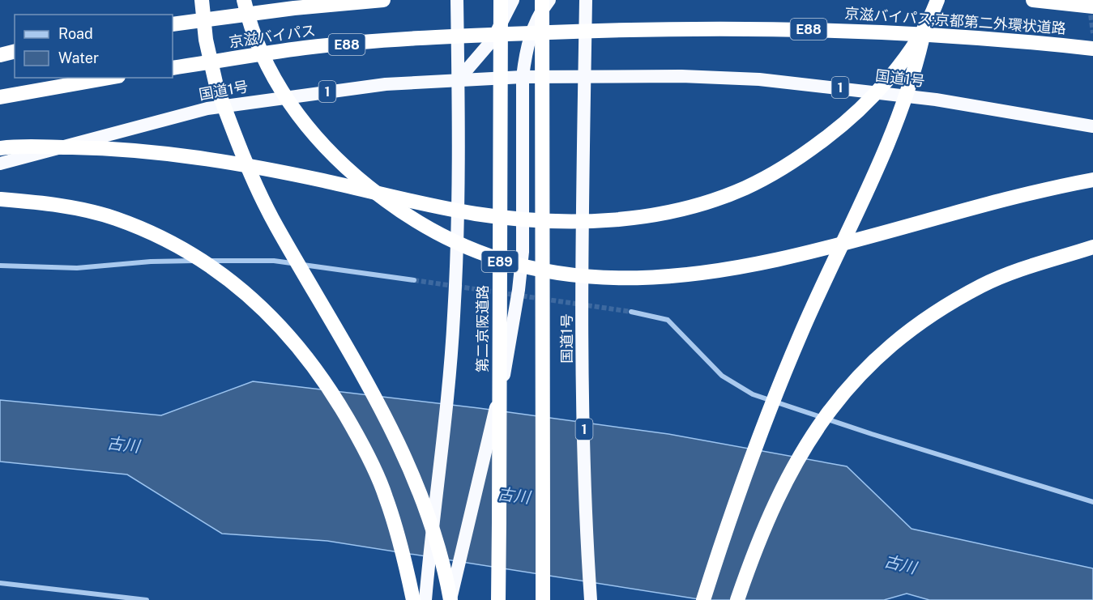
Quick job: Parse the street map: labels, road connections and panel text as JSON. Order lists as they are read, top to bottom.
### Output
{
  "streets": {
    "highway": [
      "京滋バイパス;京都第二外環状道路",
      "E88",
      "京滋バイパス",
      "国道1号",
      "1",
      "E89",
      "第二京阪道路"
    ]
  },
  "crossings": [
    ["京滋バイパス;京都第二外環状道路", "京滋バイパス"]
  ],
  "water": ["古川"],
  "legend": ["Road", "Water"]
}
